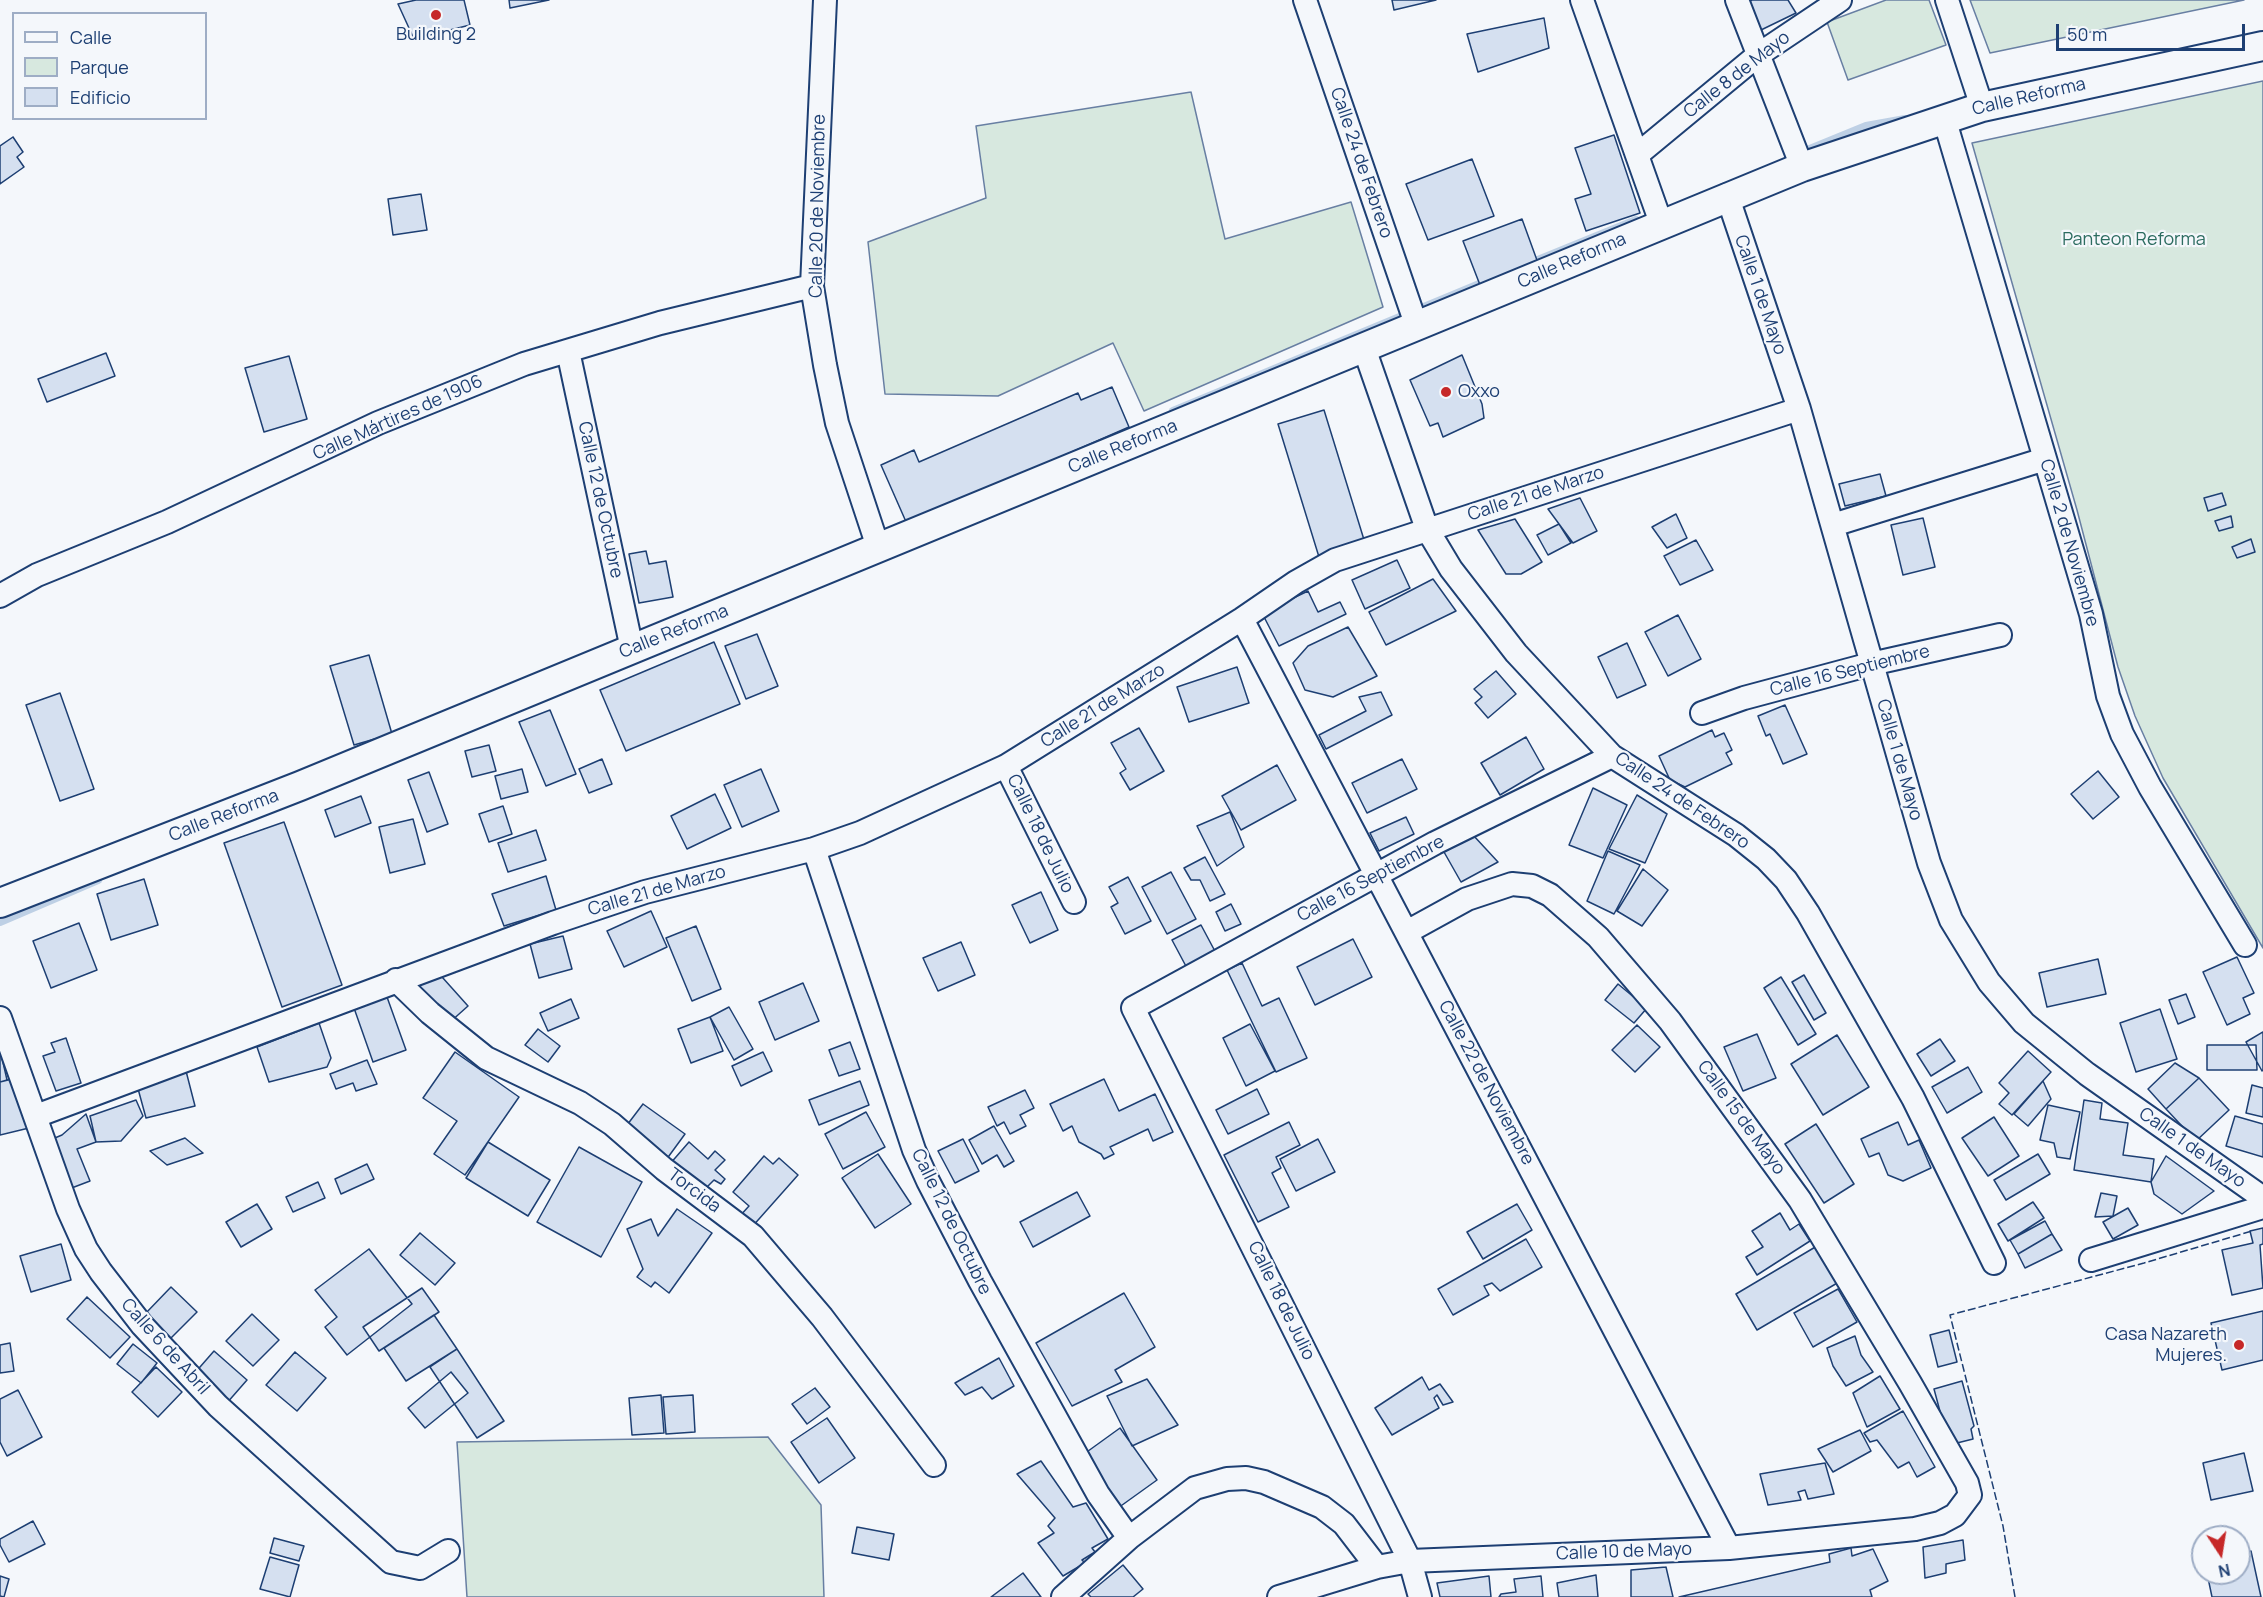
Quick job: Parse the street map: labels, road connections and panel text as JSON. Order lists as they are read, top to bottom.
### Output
{
  "streets": {
    "street": [
      "Calle 8 de Mayo",
      "Calle Reforma",
      "Calle 24 de Febrero",
      "Calle 20 de Noviembre",
      "Calle 1 de Mayo",
      "Calle Mártires de 1906",
      "Calle 21 de Marzo",
      "Calle 12 de Octubre",
      "Calle 2 de Noviembre",
      "Calle 16 Septiembre",
      "Calle 18 de Julio",
      "Calle 22 de Noviembre",
      "Calle 15 de Mayo",
      "Torcida",
      "Calle 6 de Abril",
      "Calle 10 de Mayo"
    ]
  },
  "crossings": [
    ["Calle Reforma", "Calle 24 de Febrero"],
    ["Calle Reforma", "Calle 20 de Noviembre"],
    ["Calle Reforma", "Calle 1 de Mayo"],
    ["Calle Reforma", "Calle 12 de Octubre"],
    ["Calle Reforma", "Calle 2 de Noviembre"],
    ["Calle 24 de Febrero", "Calle 21 de Marzo"],
    ["Calle 24 de Febrero", "Calle 16 Septiembre"],
    ["Calle 20 de Noviembre", "Calle Mártires de 1906"],
    ["Calle 1 de Mayo", "Calle 21 de Marzo"],
    ["Calle 1 de Mayo", "Calle 16 Septiembre"],
    ["Calle Mártires de 1906", "Calle 12 de Octubre"],
    ["Calle 21 de Marzo", "Calle 12 de Octubre"],
    ["Calle 21 de Marzo", "Calle 18 de Julio"],
    ["Calle 21 de Marzo", "Calle 22 de Noviembre"],
    ["Calle 21 de Marzo", "Torcida"],
    ["Calle 21 de Marzo", "Calle 6 de Abril"],
    ["Calle 16 Septiembre", "Calle 18 de Julio"],
    ["Calle 16 Septiembre", "Calle 22 de Noviembre"],
    ["Calle 18 de Julio", "Calle 10 de Mayo"],
    ["Calle 22 de Noviembre", "Calle 15 de Mayo"],
    ["Calle 22 de Noviembre", "Calle 10 de Mayo"],
    ["Calle 15 de Mayo", "Calle 10 de Mayo"]
  ],
  "parks": ["Panteon Reforma"],
  "places": ["Building 2", "Oxxo", "Casa Nazareth Mujeres."],
  "legend": ["Calle", "Parque", "Edificio"],
  "scale_bar": "50 m",
  "north": "bottom"
}
